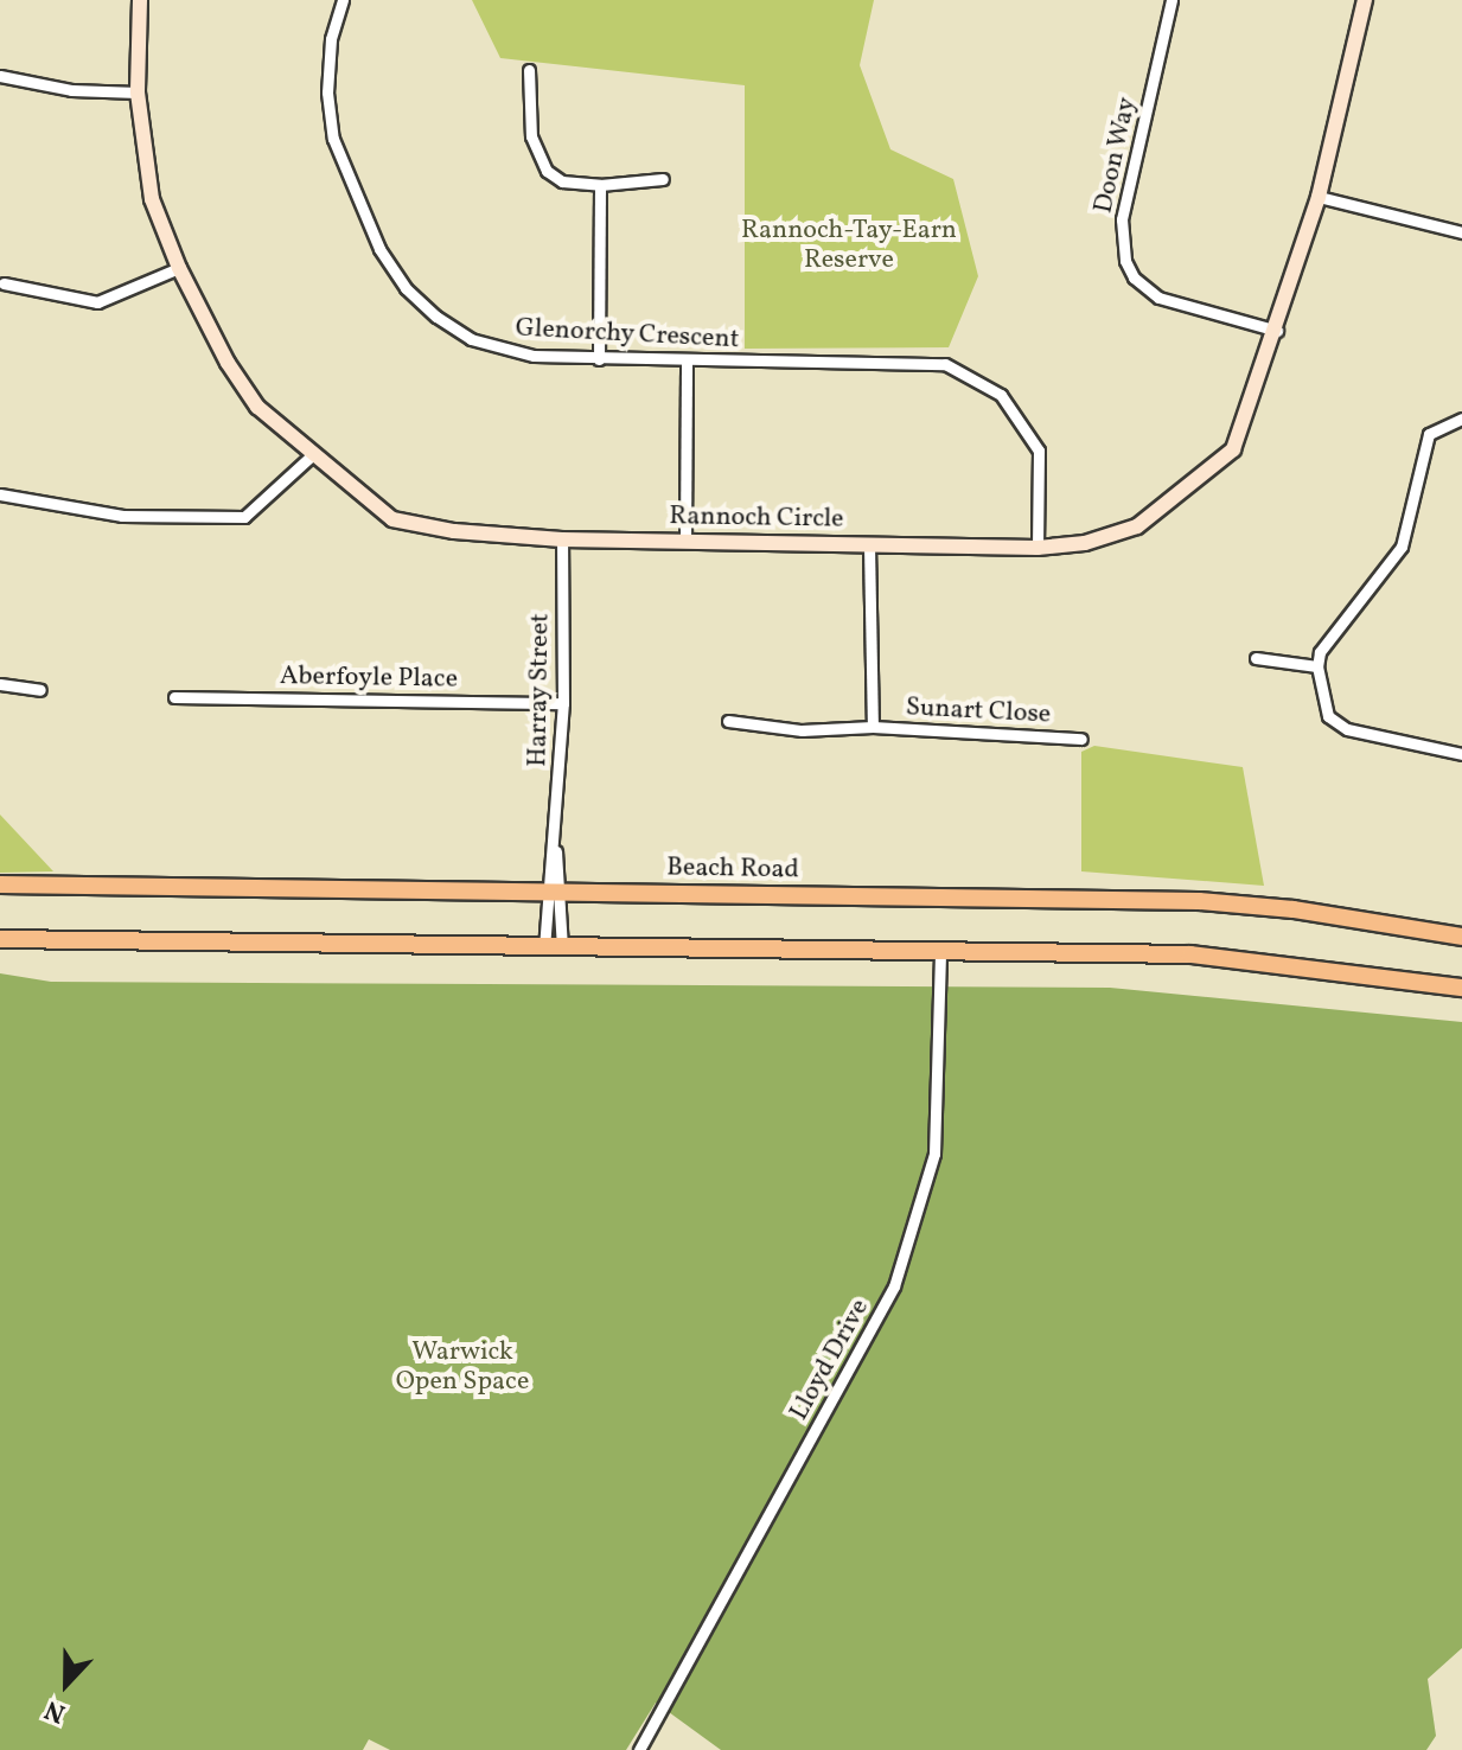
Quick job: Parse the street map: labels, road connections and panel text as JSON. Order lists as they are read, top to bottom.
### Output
{
  "streets": {
    "main road": ["Beach Road"],
    "street": [
      "Doon Way",
      "Glenorchy Crescent",
      "Rannoch Circle",
      "Aberfoyle Place",
      "Harray Street",
      "Sunart Close",
      "Lloyd Drive"
    ]
  },
  "crossings": [
    ["Doon Way", "Rannoch Circle"],
    ["Glenorchy Crescent", "Rannoch Circle"],
    ["Rannoch Circle", "Harray Street"],
    ["Rannoch Circle", "Sunart Close"],
    ["Aberfoyle Place", "Harray Street"],
    ["Harray Street", "Beach Road"]
  ],
  "parks": ["Rannoch-Tay-Earn Reserve", "Warwick Open Space"],
  "north": "bottom"
}
